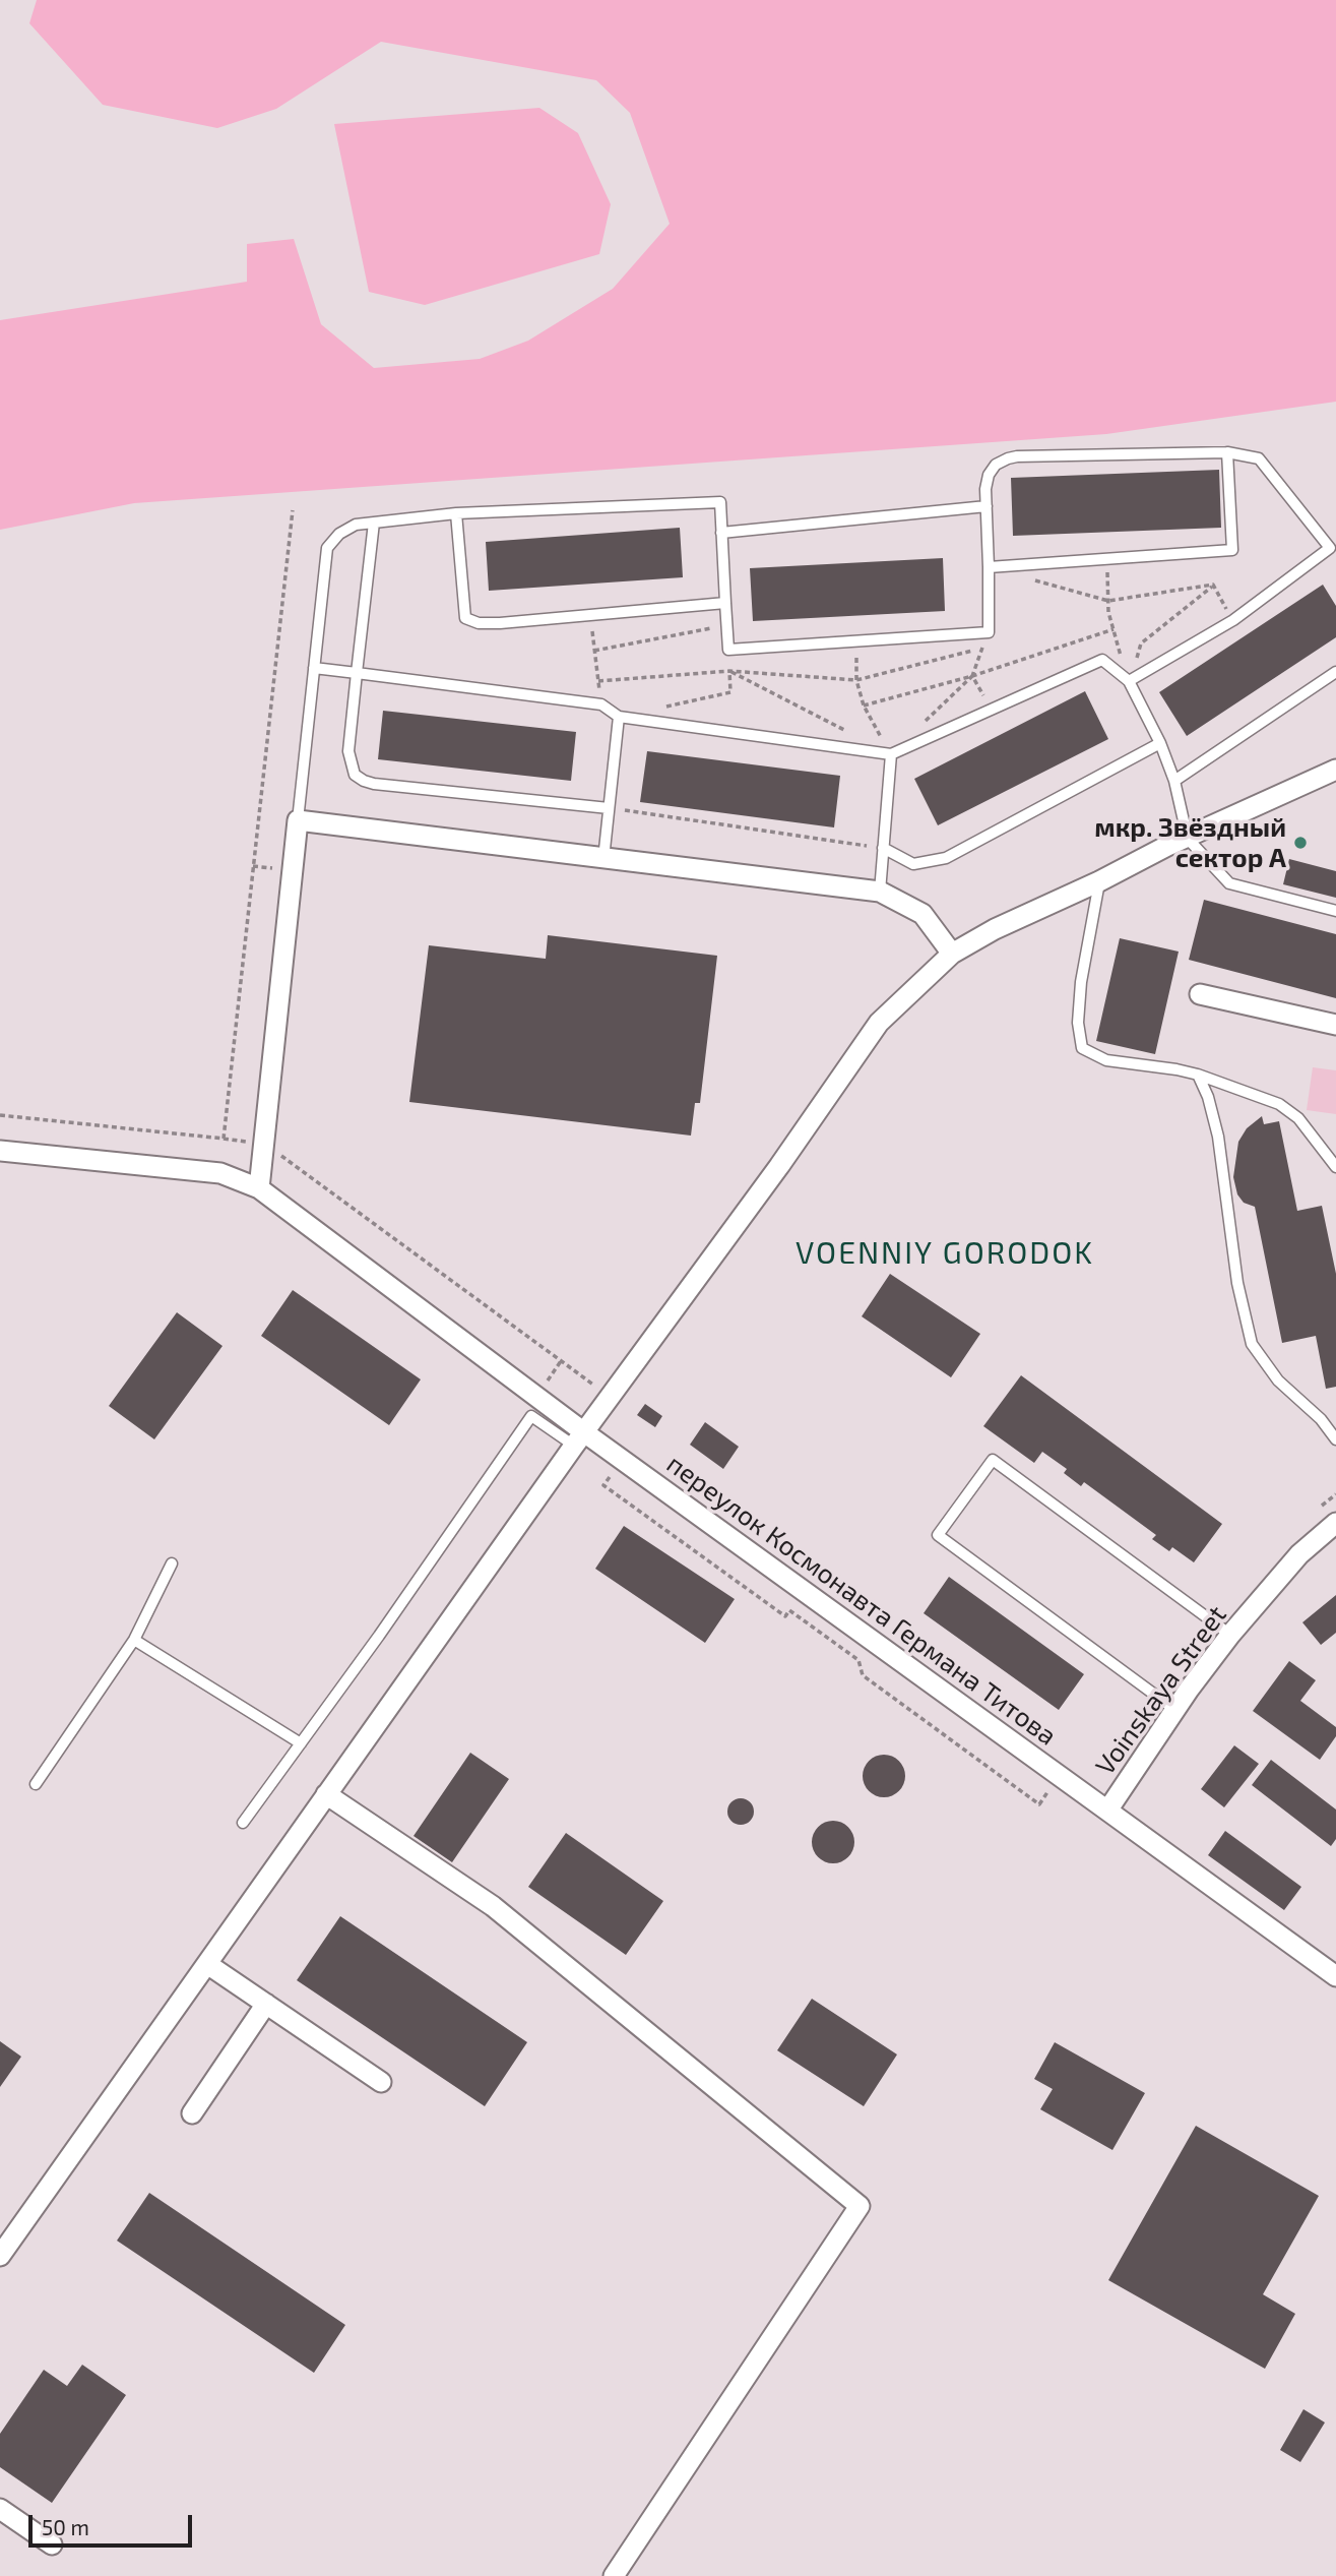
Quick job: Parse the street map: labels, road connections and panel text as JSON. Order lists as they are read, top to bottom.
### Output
{
  "streets": {
    "street": ["переулок Космонавта Германа Титова", "Voinskaya Street"]
  },
  "crossings": [
    ["переулок Космонавта Германа Титова", "Voinskaya Street"]
  ],
  "districts": ["VOENNIY GORODOK"],
  "places": ["мкр. Звёздный сектор А"],
  "scale_bar": "50 m"
}
